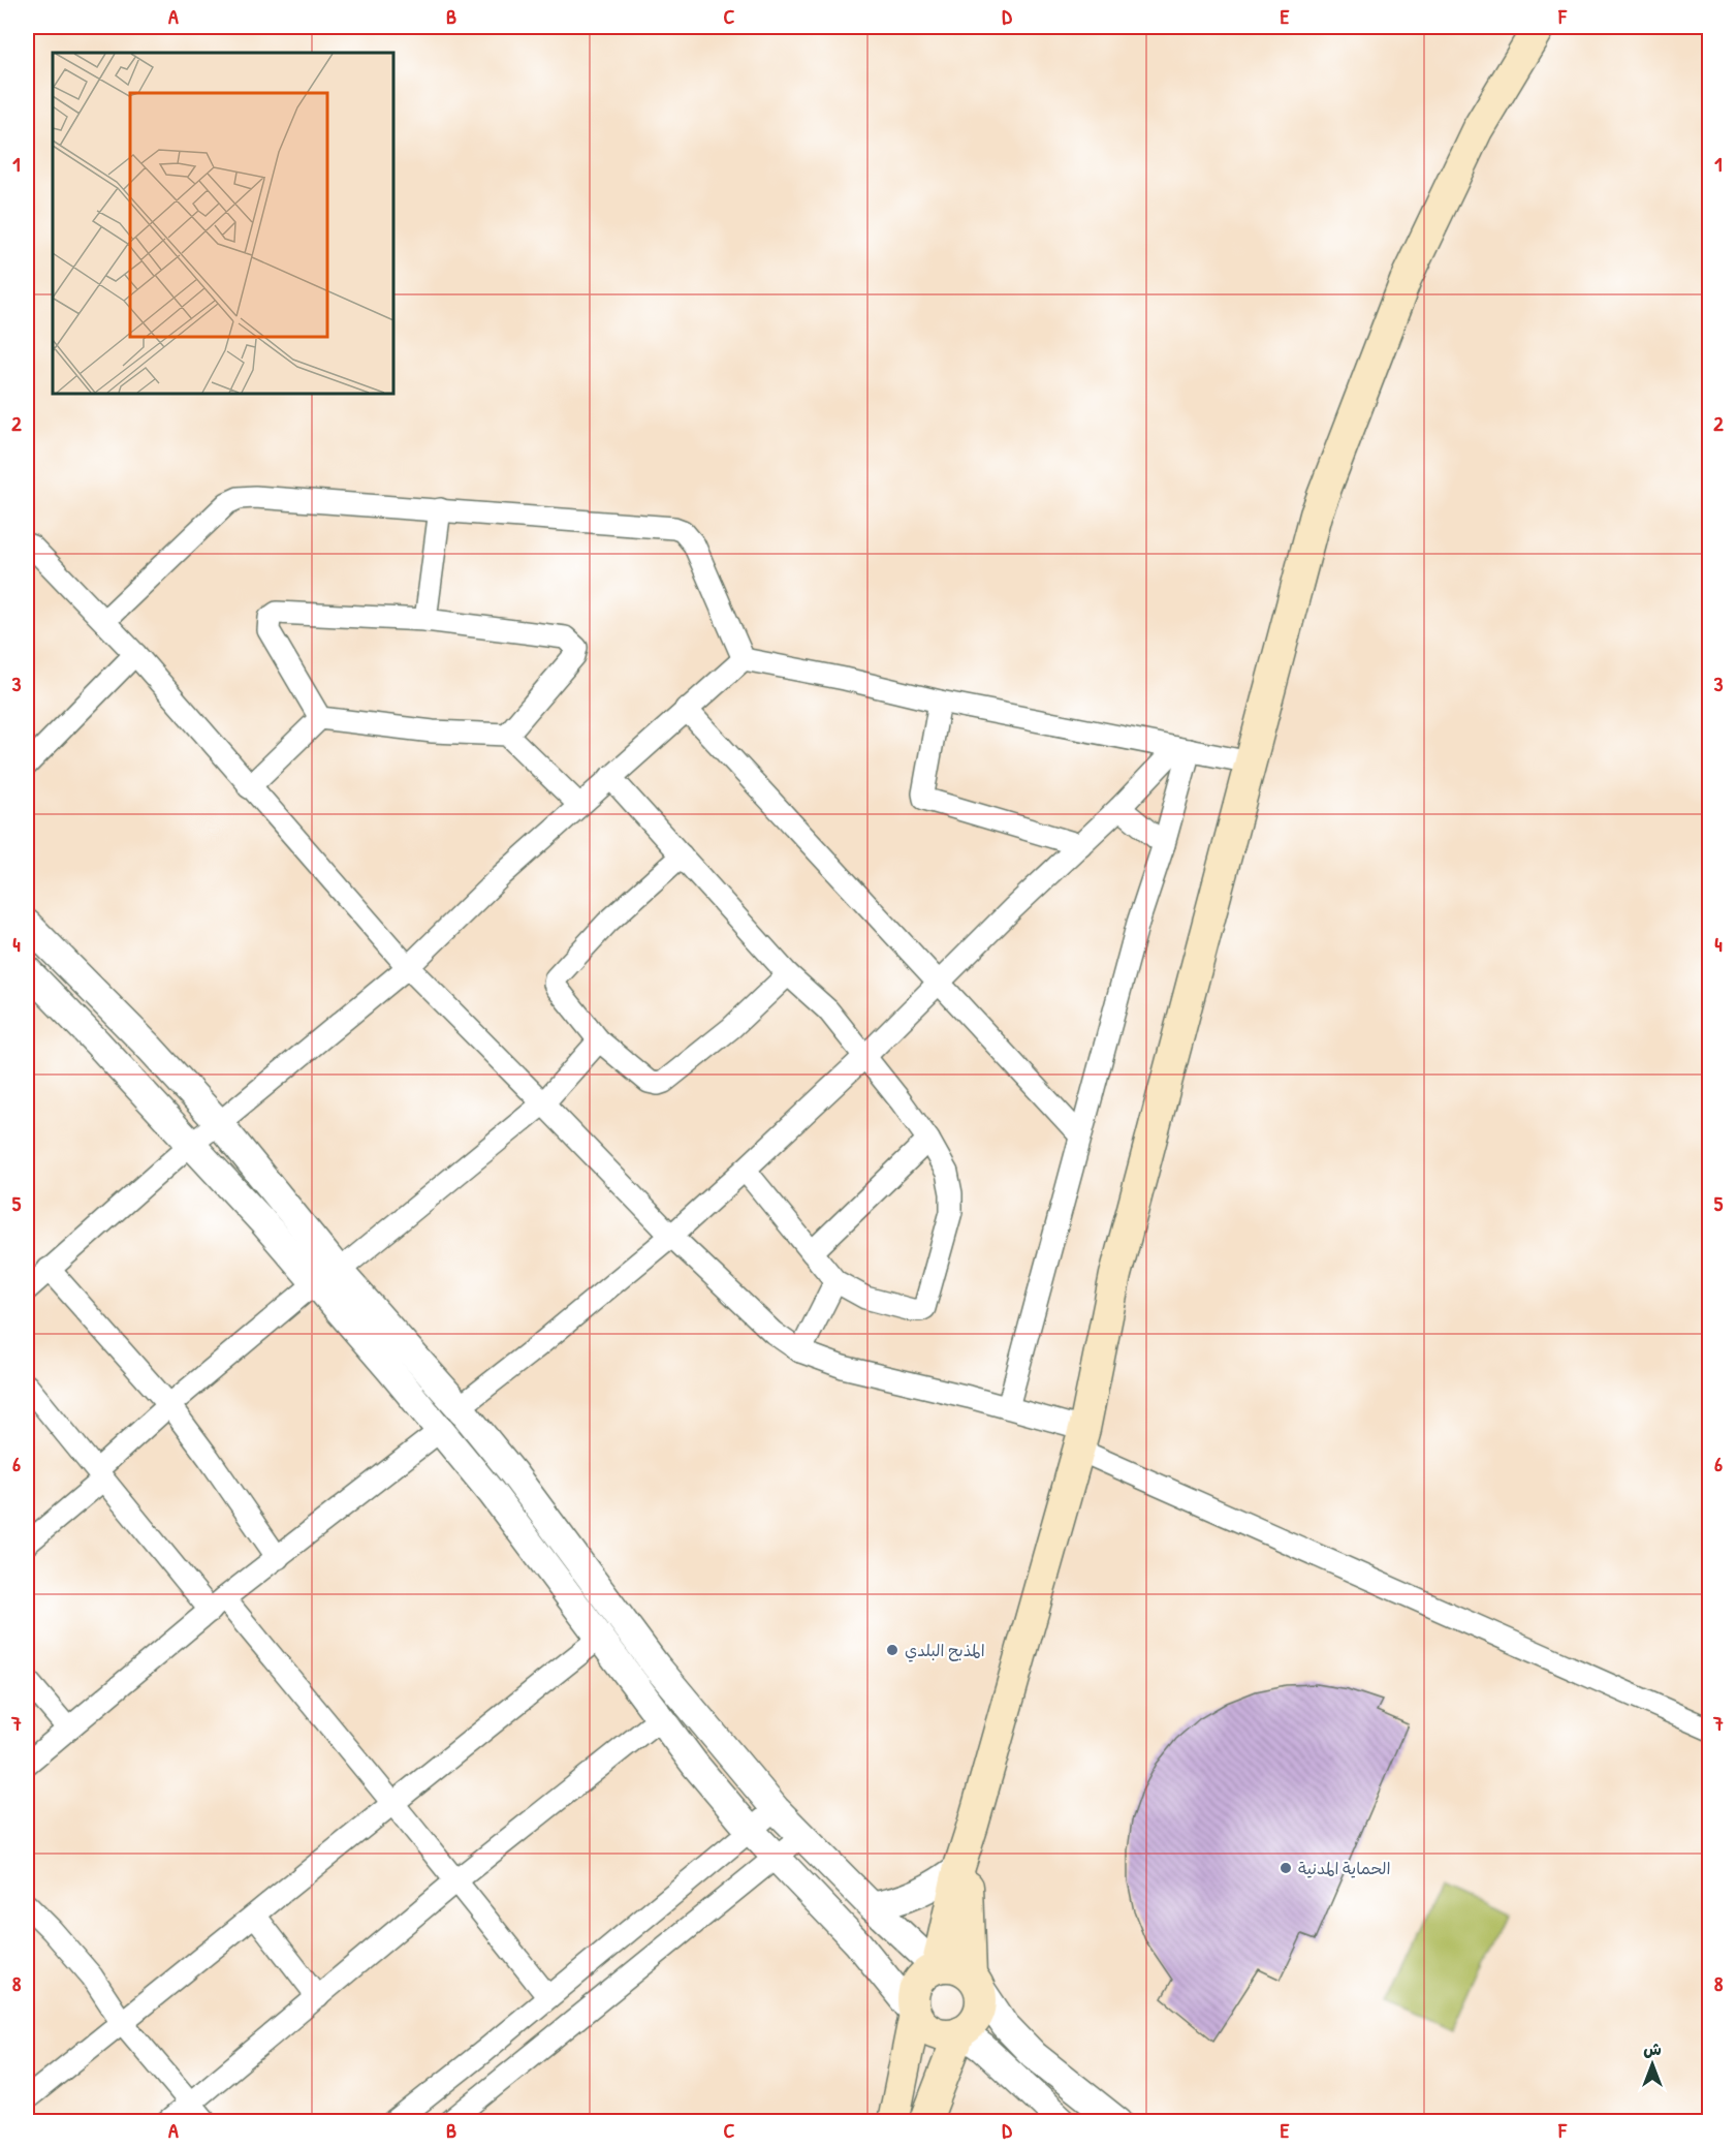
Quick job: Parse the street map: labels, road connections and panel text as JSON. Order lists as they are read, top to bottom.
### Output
{
  "places": ["المذبح البلدي", "الحماية المدنية"],
  "north": "top",
  "grid": {
    "columns": [
      "A",
      "B",
      "C",
      "D",
      "E",
      "F"
    ],
    "rows": [
      "1",
      "2",
      "3",
      "4",
      "5",
      "6",
      "7",
      "8"
    ]
  }
}
